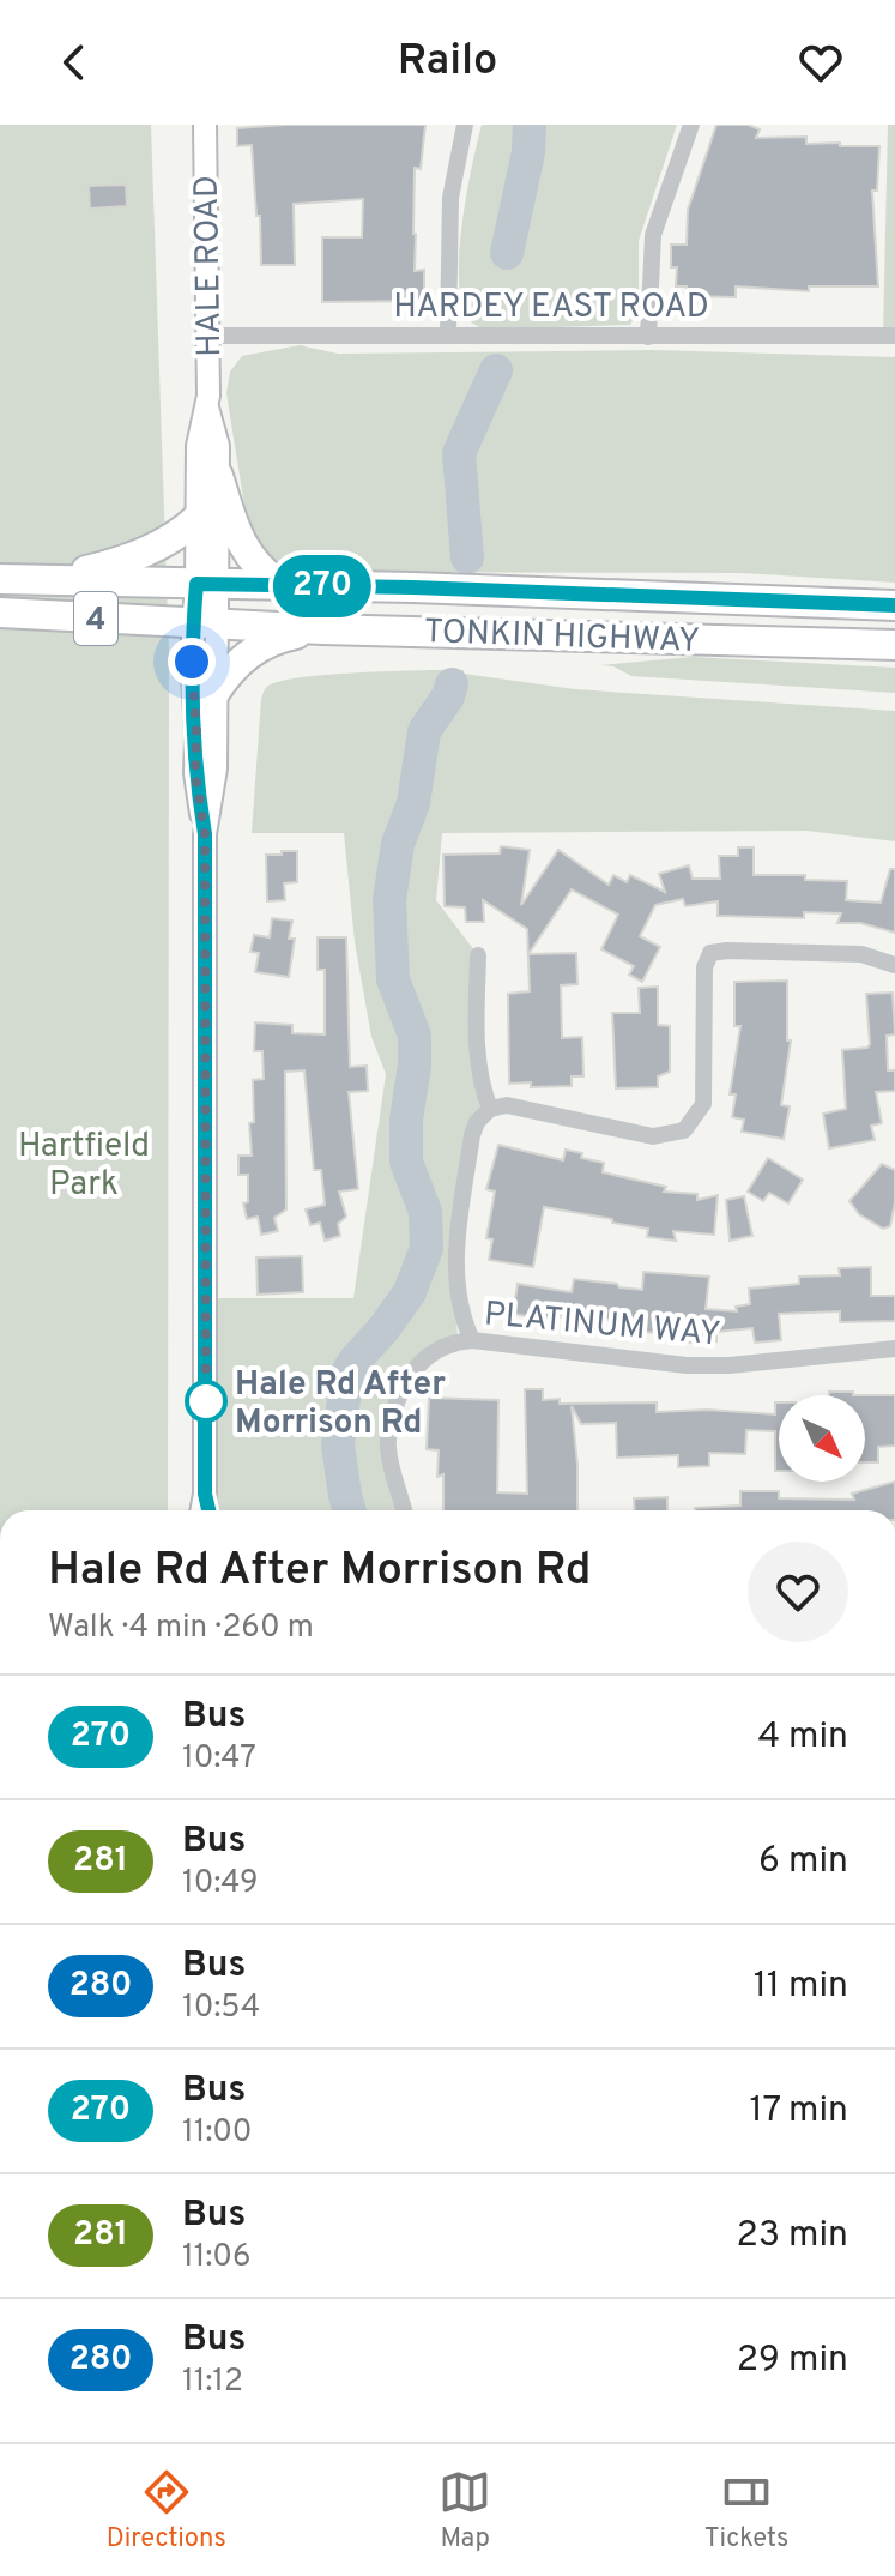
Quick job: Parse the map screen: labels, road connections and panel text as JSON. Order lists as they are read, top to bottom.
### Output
{
  "streets": {
    "highway": ["4", "TONKIN HIGHWAY"],
    "main road": ["HALE ROAD"],
    "street": ["HARDEY EAST ROAD", "PLATINUM WAY"]
  },
  "crossings": [
    ["HALE ROAD", "HARDEY EAST ROAD"],
    ["HALE ROAD", "TONKIN HIGHWAY"]
  ],
  "parks": ["Hartfield Park"],
  "places": ["Hale Rd After Morrison Rd"],
  "lines": ["bus line 270"],
  "north": "bottom right",
  "page": {
    "header": "Railo",
    "on_map": "270",
    "heading": ["Hale Rd After Morrison Rd", "Walk · 4 min · 260 m"],
    "list": [
      {
        "mark": "270",
        "name": "Bus",
        "note": "10:47",
        "value": "4 min"
      },
      {
        "mark": "281",
        "name": "Bus",
        "note": "10:49",
        "value": "6 min"
      },
      {
        "mark": "280",
        "name": "Bus",
        "note": "10:54",
        "value": "11 min"
      },
      {
        "mark": "270",
        "name": "Bus",
        "note": "11:00",
        "value": "17 min"
      },
      {
        "mark": "281",
        "name": "Bus",
        "note": "11:06",
        "value": "23 min"
      },
      {
        "mark": "280",
        "name": "Bus",
        "note": "11:12",
        "value": "29 min"
      }
    ],
    "tabs": ["Directions", "Map", "Tickets"]
  }
}
